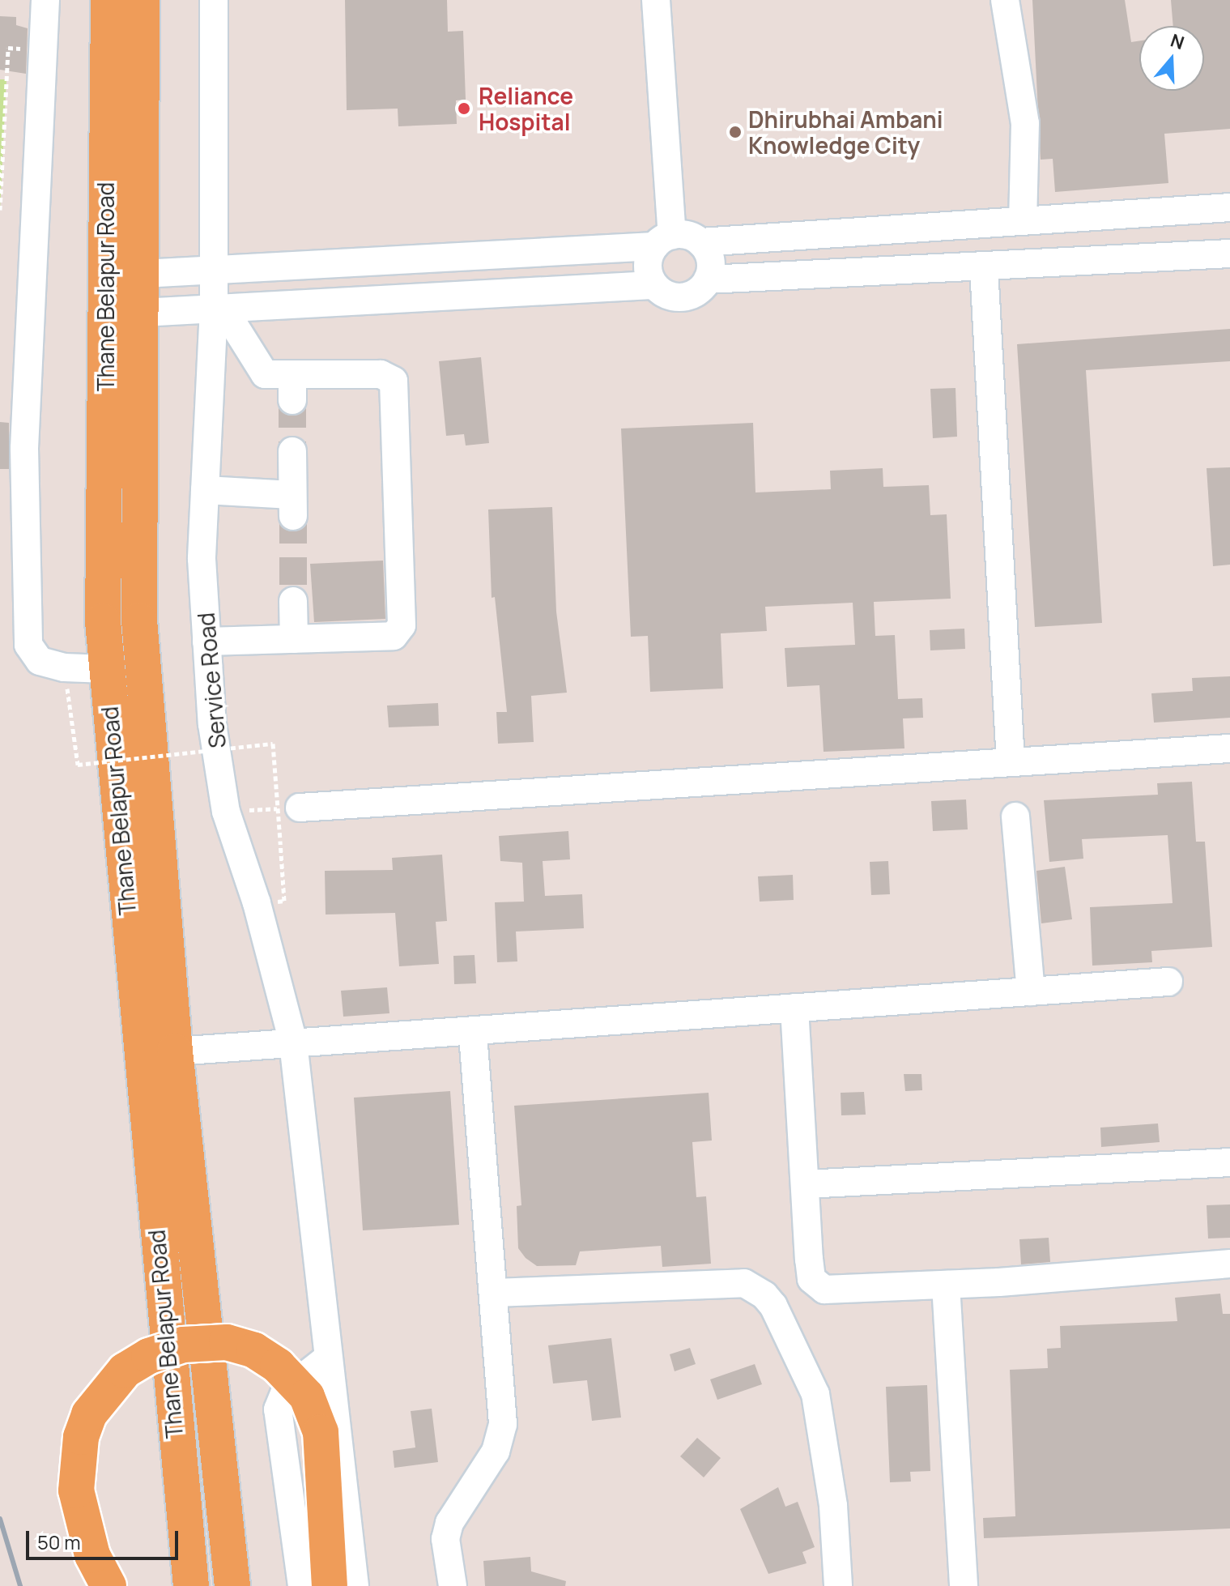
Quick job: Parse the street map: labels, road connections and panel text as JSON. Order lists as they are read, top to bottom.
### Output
{
  "streets": {
    "main road": ["Thane Belapur Road"],
    "street": ["Service Road"]
  },
  "places": ["Reliance Hospital", "Dhirubhai Ambani Knowledge City"],
  "scale_bar": "50 m",
  "north": "top"
}
